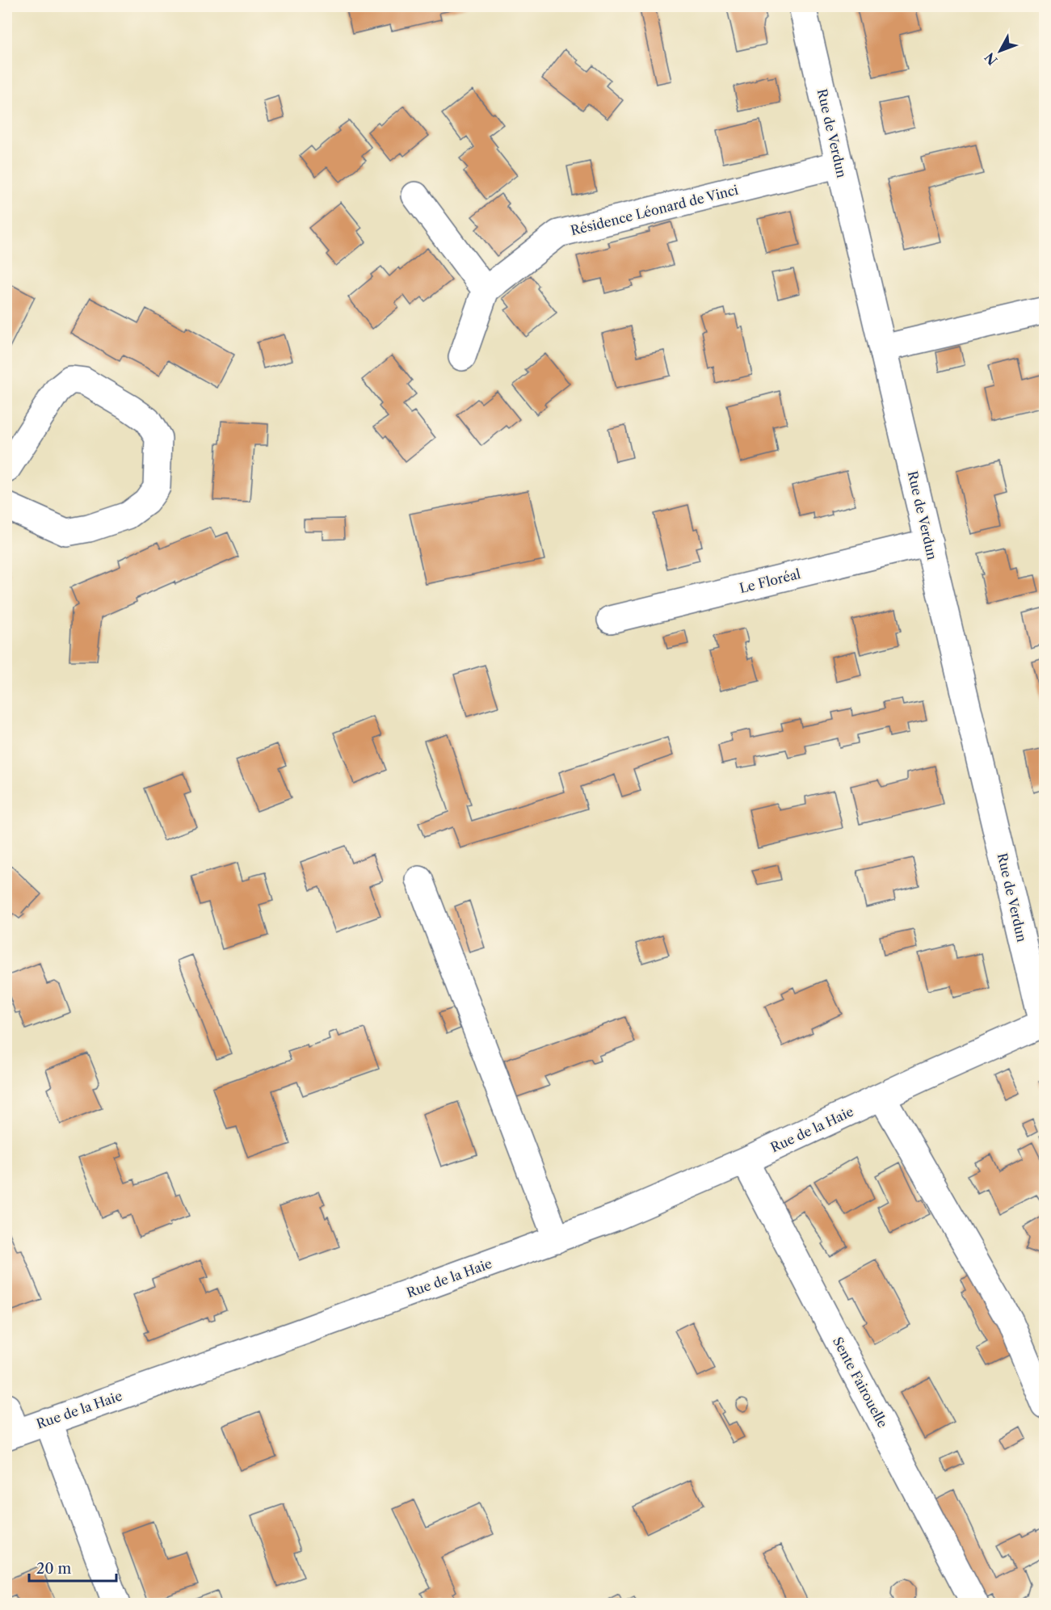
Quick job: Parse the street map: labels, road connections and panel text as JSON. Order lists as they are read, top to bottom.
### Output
{
  "streets": {
    "street": [
      "Rue de Verdun",
      "Résidence Léonard de Vinci",
      "Le Floréal",
      "Rue de la Haie",
      "Sente Fairouelle"
    ]
  },
  "crossings": [
    ["Rue de Verdun", "Résidence Léonard de Vinci"],
    ["Rue de Verdun", "Le Floréal"],
    ["Rue de Verdun", "Rue de la Haie"],
    ["Rue de la Haie", "Sente Fairouelle"]
  ],
  "scale_bar": "20 m",
  "north": "bottom left"
}
